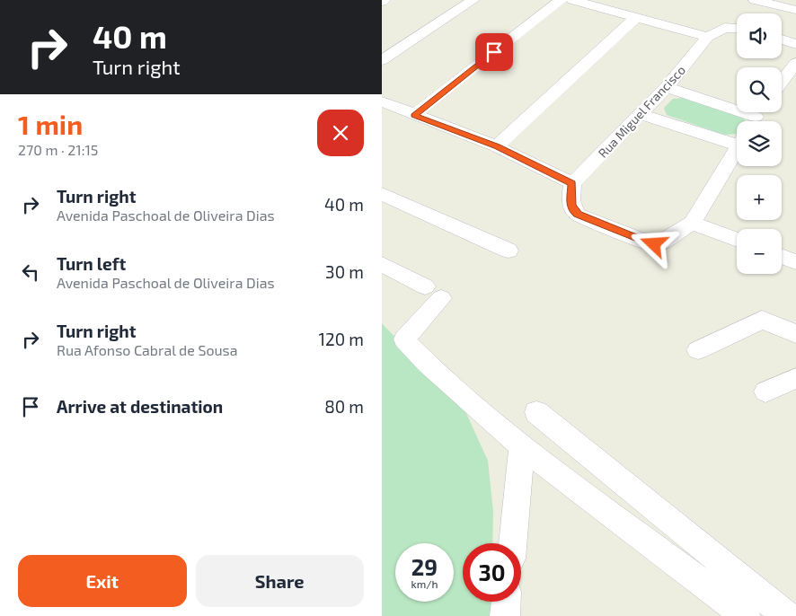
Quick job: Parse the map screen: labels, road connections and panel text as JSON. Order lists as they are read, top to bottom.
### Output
{
  "streets": {
    "street": ["Rua Miguel Francisco"]
  },
  "page": {
    "turn": ["40 m", "Turn right"],
    "map_buttons": ["+", "−"],
    "heading": ["1 min", "270 m · 21:15"],
    "list": [
      {
        "name": "Turn right",
        "note": "Avenida Paschoal de Oliveira Dias",
        "value": "40 m"
      },
      {
        "name": "Turn left",
        "note": "Avenida Paschoal de Oliveira Dias",
        "value": "30 m"
      },
      {
        "name": "Turn right",
        "note": "Rua Afonso Cabral de Sousa",
        "value": "120 m"
      },
      {
        "name": "Arrive at destination",
        "value": "80 m"
      }
    ],
    "speed": "29 km/h",
    "limit": "30",
    "buttons": ["Exit", "Share"]
  }
}
